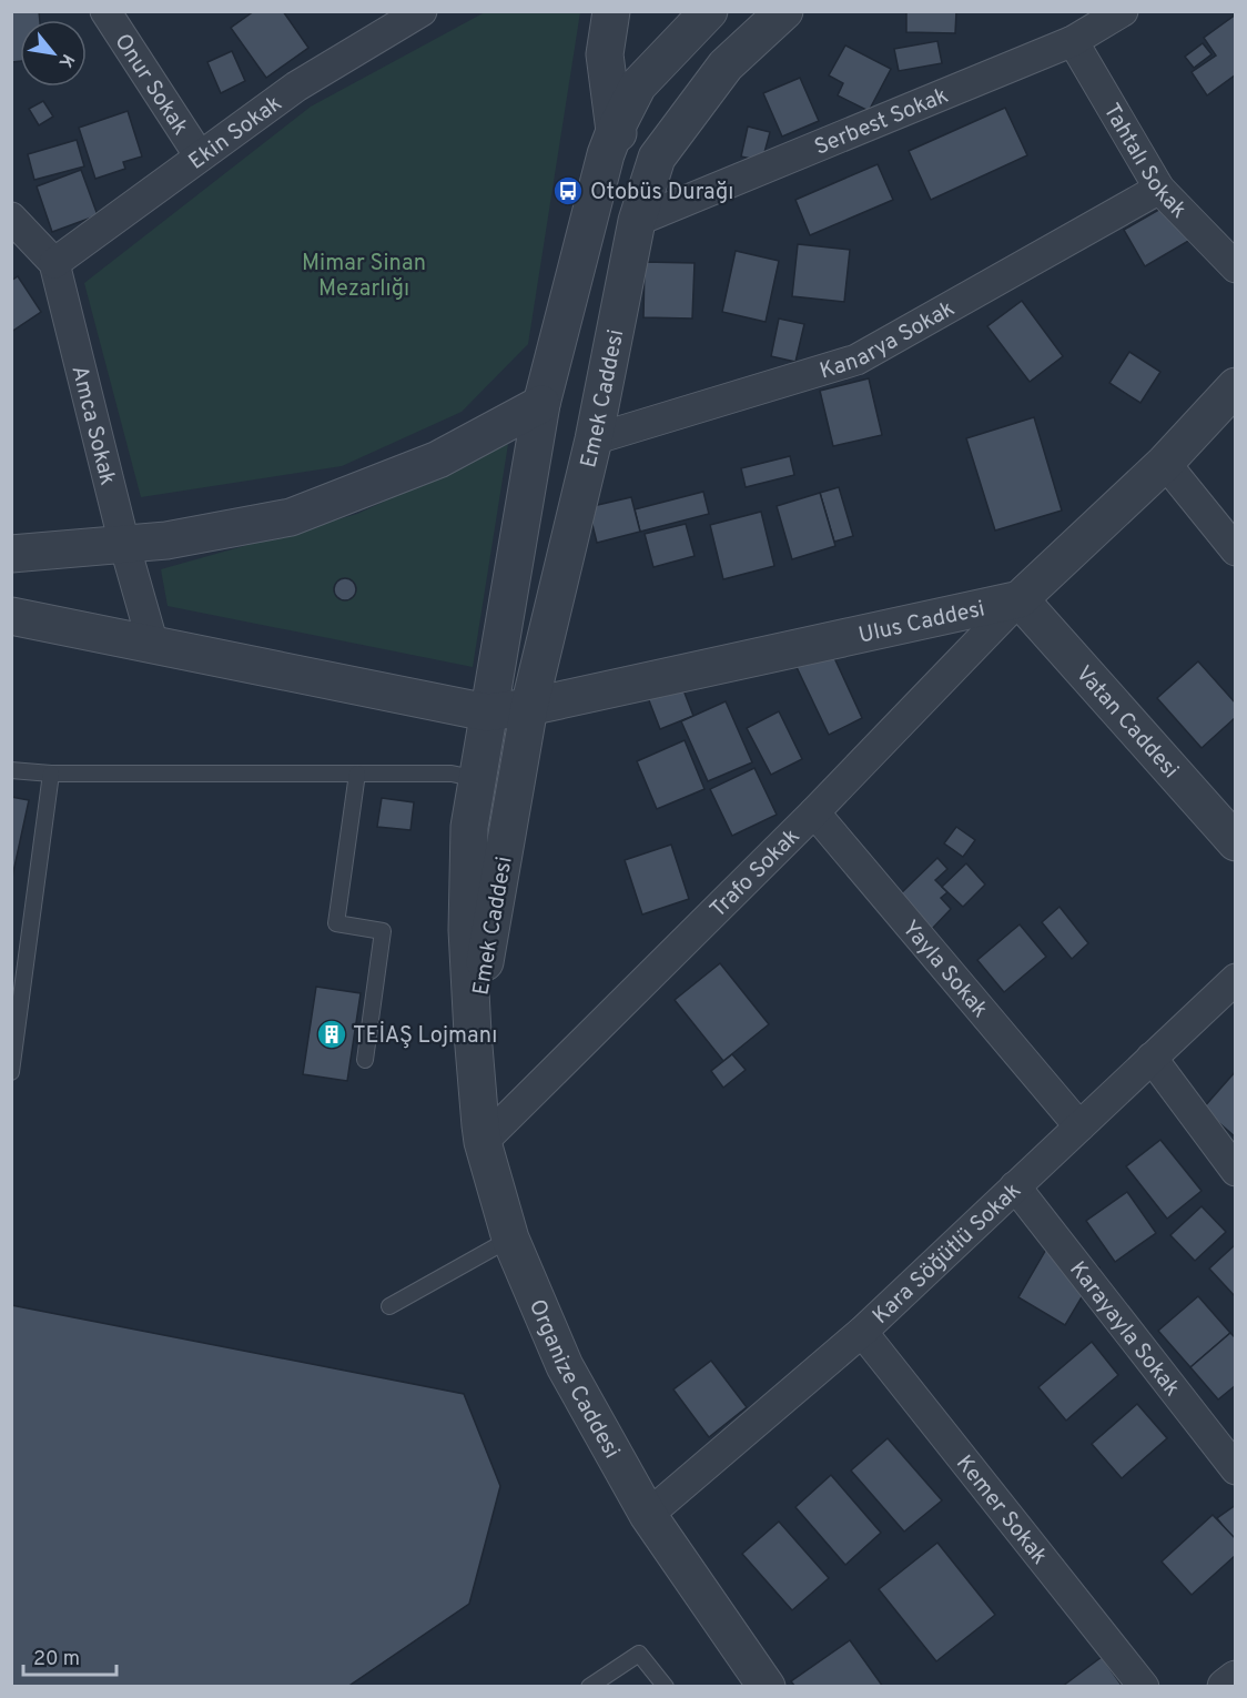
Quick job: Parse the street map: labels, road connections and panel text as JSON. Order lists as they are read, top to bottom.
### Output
{
  "streets": {
    "street": [
      "Onur Sokak",
      "Serbest Sokak",
      "Ekin Sokak",
      "Tahtalı Sokak",
      "Kanarya Sokak",
      "Emek Caddesi",
      "Amca Sokak",
      "Ulus Caddesi",
      "Vatan Caddesi",
      "Trafo Sokak",
      "Yayla Sokak",
      "Kara Söğütlü Sokak",
      "Karayayla Sokak",
      "Organize Caddesi",
      "Kemer Sokak"
    ]
  },
  "crossings": [
    ["Onur Sokak", "Ekin Sokak"],
    ["Serbest Sokak", "Tahtalı Sokak"],
    ["Serbest Sokak", "Emek Caddesi"],
    ["Ekin Sokak", "Amca Sokak"],
    ["Tahtalı Sokak", "Kanarya Sokak"],
    ["Kanarya Sokak", "Emek Caddesi"],
    ["Emek Caddesi", "Ulus Caddesi"],
    ["Emek Caddesi", "Organize Caddesi"],
    ["Amca Sokak", "Ulus Caddesi"],
    ["Ulus Caddesi", "Vatan Caddesi"],
    ["Ulus Caddesi", "Trafo Sokak"],
    ["Vatan Caddesi", "Trafo Sokak"],
    ["Trafo Sokak", "Yayla Sokak"],
    ["Trafo Sokak", "Organize Caddesi"],
    ["Yayla Sokak", "Kara Söğütlü Sokak"],
    ["Kara Söğütlü Sokak", "Karayayla Sokak"],
    ["Kara Söğütlü Sokak", "Organize Caddesi"],
    ["Kara Söğütlü Sokak", "Kemer Sokak"]
  ],
  "parks": ["Mimar Sinan Mezarlığı"],
  "places": {
    "bus stop": ["Otobüs Durağı"],
    "building": ["TEİAŞ Lojmanı"]
  },
  "scale_bar": "20 m",
  "north": "bottom right"
}
